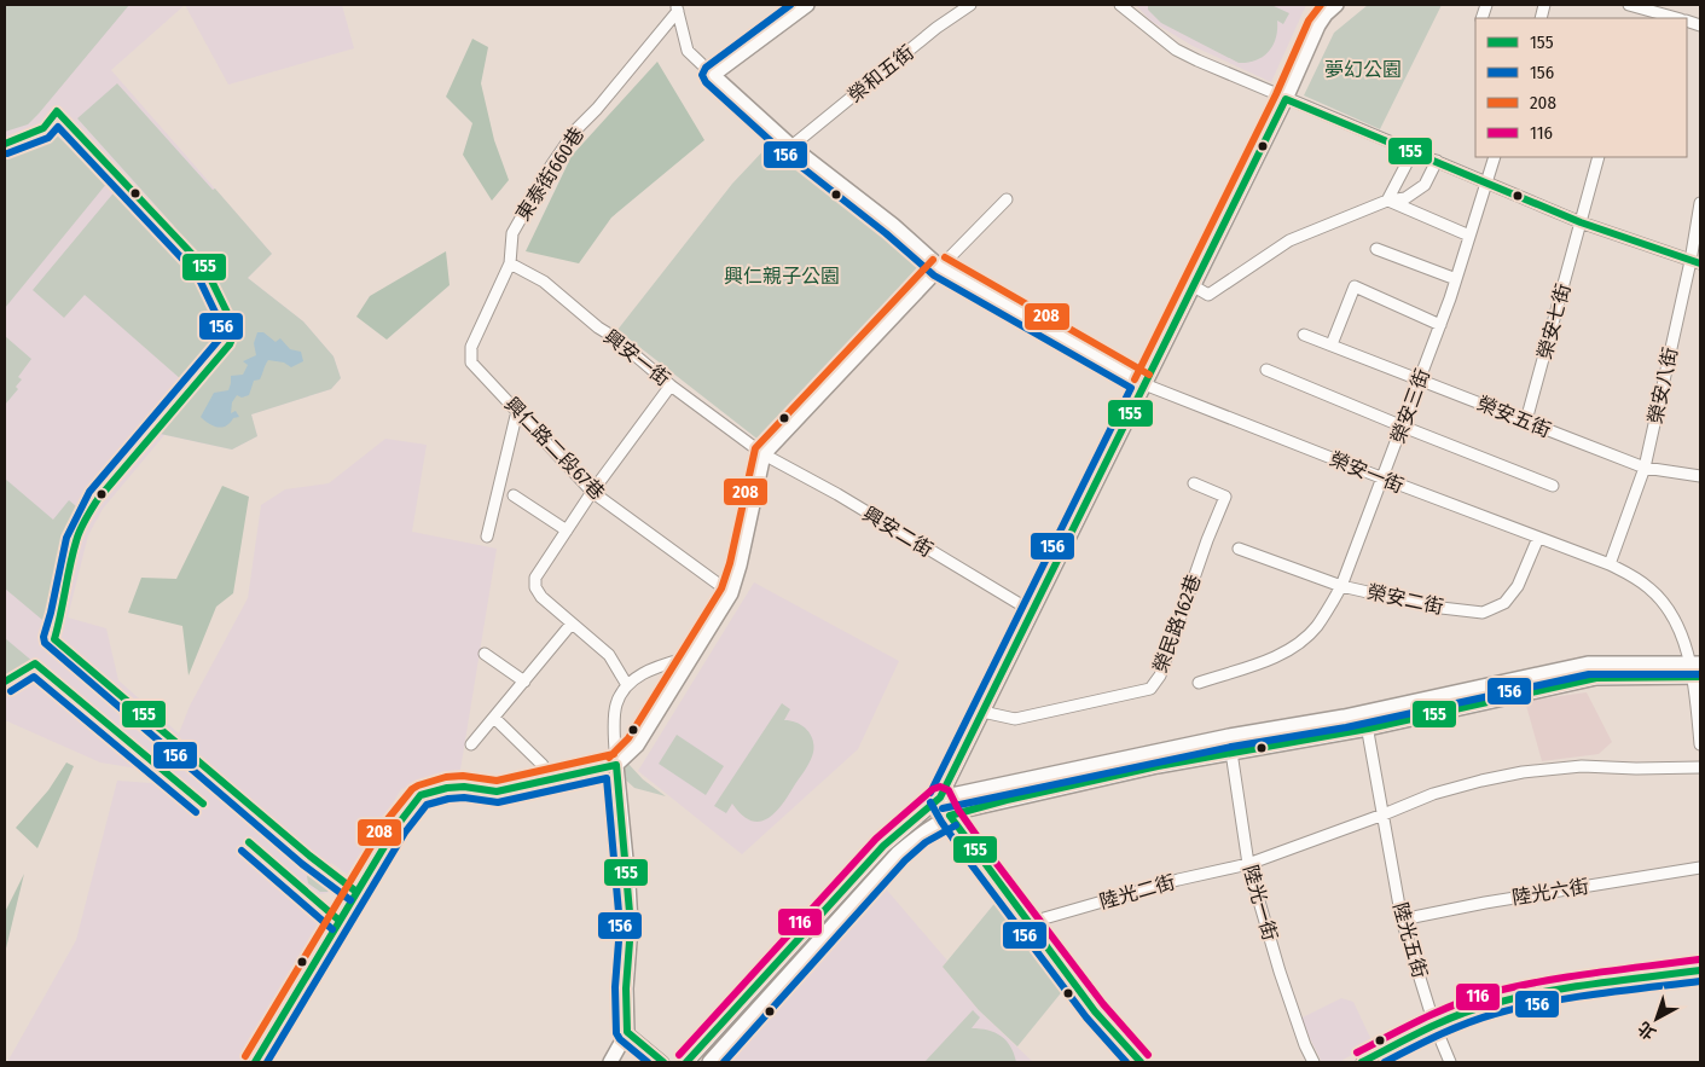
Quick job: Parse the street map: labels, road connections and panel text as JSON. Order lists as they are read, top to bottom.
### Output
{
  "streets": {
    "street": [
      "榮和五街",
      "東泰街660巷",
      "榮安七街",
      "興安一街",
      "榮安八街",
      "榮安三街",
      "榮安五街",
      "興仁路二段67巷",
      "榮安一街",
      "興安二街",
      "榮安二街",
      "榮民路162巷",
      "陸光二街",
      "陸光六街",
      "陸光一街",
      "陸光五街"
    ]
  },
  "crossings": [
    ["東泰街660巷", "興安一街"],
    ["東泰街660巷", "興仁路二段67巷"],
    ["榮安七街", "榮安五街"],
    ["興安一街", "興安二街"],
    ["榮安八街", "榮安五街"],
    ["榮安八街", "榮安一街"],
    ["榮安三街", "榮安五街"],
    ["榮安三街", "榮安一街"],
    ["榮安三街", "榮安二街"],
    ["榮安一街", "榮安二街"],
    ["陸光二街", "陸光一街"],
    ["陸光二街", "陸光五街"],
    ["陸光六街", "陸光五街"]
  ],
  "parks": ["夢幻公園", "興仁親子公園"],
  "lines": [
    "transit line 156",
    "transit line 208",
    "transit line 155",
    "transit line 116"
  ],
  "legend": [
    "155",
    "156",
    "208",
    "116"
  ],
  "north": "bottom left"
}
